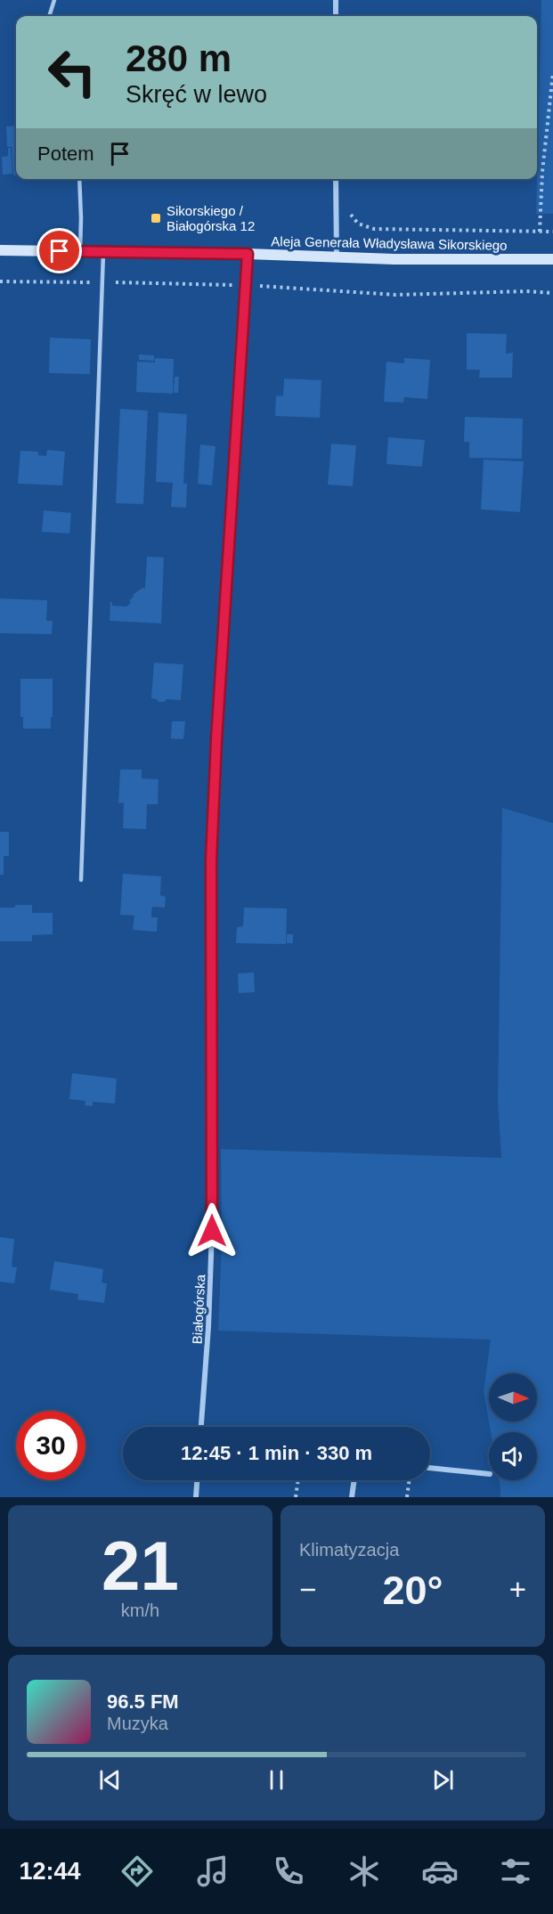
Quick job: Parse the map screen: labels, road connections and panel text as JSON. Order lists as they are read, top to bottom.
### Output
{
  "streets": {
    "main road": ["Aleja Generała Władysława Sikorskiego"],
    "street": ["Białogórska"]
  },
  "crossings": [
    ["Aleja Generała Władysława Sikorskiego", "Białogórska"]
  ],
  "places": {
    "transit": ["Sikorskiego / Białogórska 12"]
  },
  "north": "right",
  "page": {
    "turn": ["280 m", "Skręć w lewo"],
    "then": "Potem",
    "limit": "30",
    "trip": "12:45 · 1 min · 330 m",
    "tile": [
      ["21", "km/h"],
      "Klimatyzacja"
    ],
    "heat": ["−", "20°", "+"],
    "song": ["96.5 FM", "Muzyka"],
    "tabs": "12:44"
  }
}
